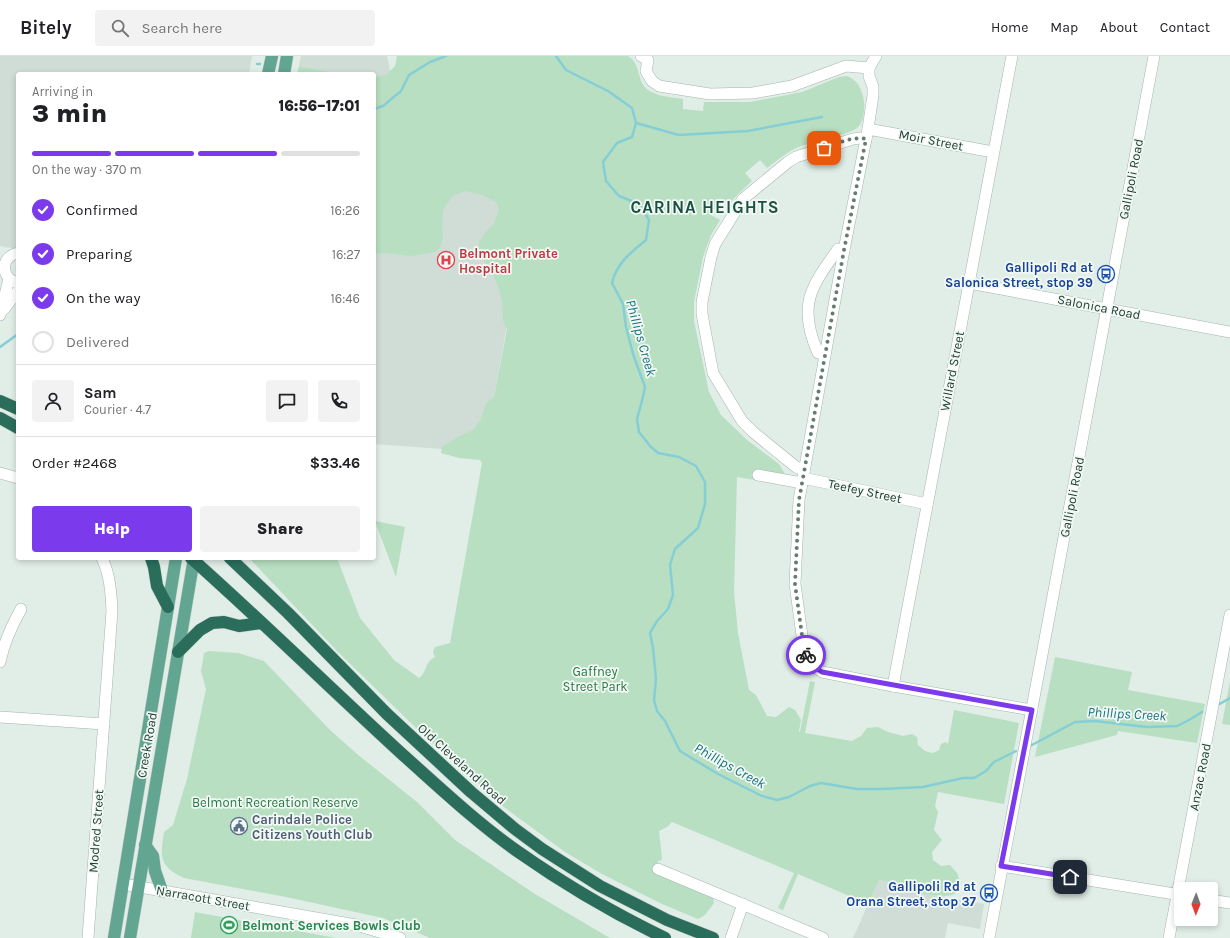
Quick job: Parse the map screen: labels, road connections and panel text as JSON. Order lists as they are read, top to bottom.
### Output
{
  "streets": {
    "highway": ["Old Cleveland Road"],
    "main road": ["Creek Road"],
    "street": [
      "Moir Street",
      "Gallipoli Road",
      "Salonica Road",
      "Willard Street",
      "Teefey Street",
      "Anzac Road",
      "Modred Street",
      "Narracott Street"
    ]
  },
  "crossings": [
    ["Moir Street", "Willard Street"],
    ["Moir Street", "Teefey Street"],
    ["Gallipoli Road", "Salonica Road"],
    ["Salonica Road", "Willard Street"],
    ["Willard Street", "Teefey Street"],
    ["Creek Road", "Narracott Street"]
  ],
  "districts": ["CARINA HEIGHTS"],
  "water": ["Phillips Creek"],
  "parks": ["Gaffney Street Park", "Belmont Recreation Reserve"],
  "places": {
    "hospital": ["Belmont Private Hospital"],
    "bus stop": ["Gallipoli Rd at Salonica Street, stop 39", "Gallipoli Rd at Orana Street, stop 37"],
    "public building": ["Carindale Police Citizens Youth Club"],
    "sports": ["Belmont Services Bowls Club"]
  },
  "north": "bottom",
  "page": {
    "header": "Bitely",
    "search": "Search here",
    "nav": [
      "Home",
      "Map",
      "About",
      "Contact"
    ],
    "heading": ["3 min", "Arriving in", "16:56–17:01"],
    "panel": [
      "Sam",
      "Courier · 4.7",
      "Order #2468",
      "$33.46"
    ],
    "bar": "On the way · 370 m",
    "list": [
      ["Confirmed", "16:26"],
      ["Preparing", "16:27"],
      ["On the way", "16:46"],
      "Delivered"
    ],
    "buttons": ["Help", "Share"]
  }
}
